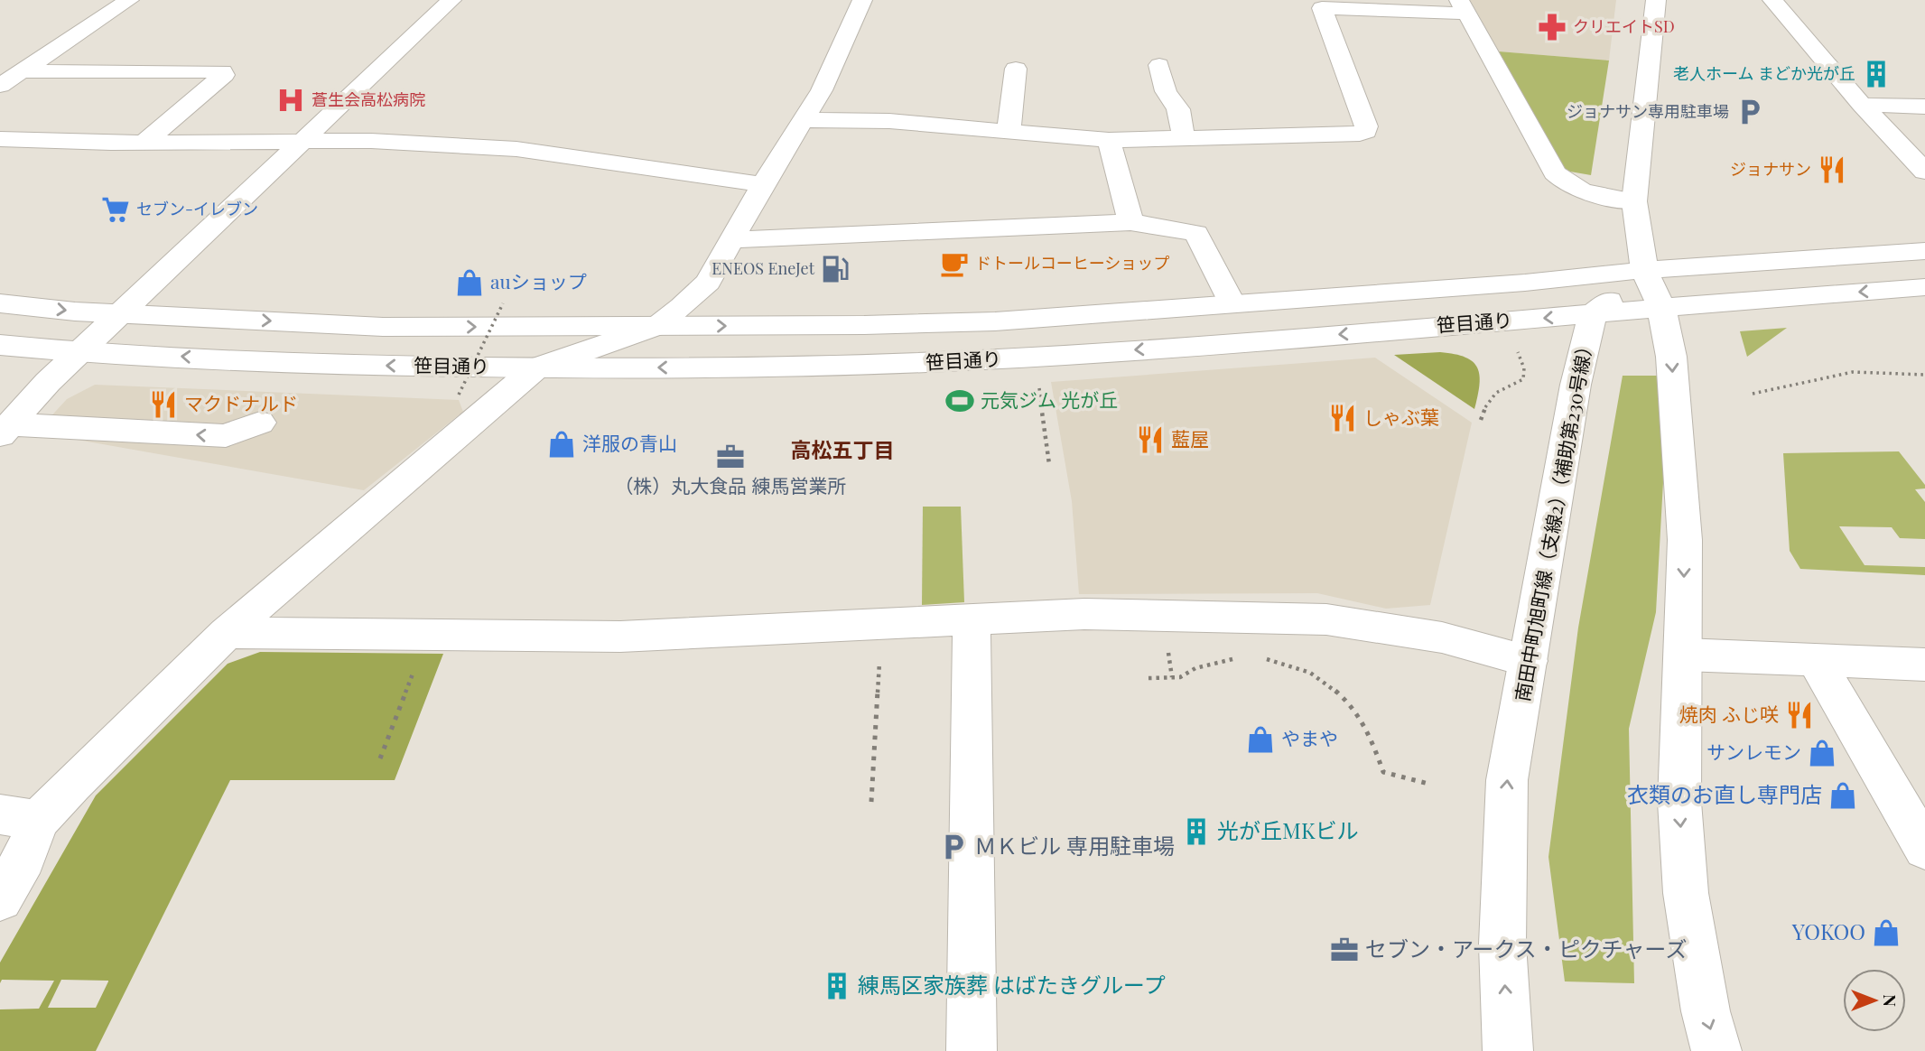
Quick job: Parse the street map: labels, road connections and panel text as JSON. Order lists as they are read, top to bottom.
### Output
{
  "streets": {
    "street": ["笹目通り", "南田中町旭町線（支線2）（補助第230号線）"]
  },
  "crossings": [
    ["笹目通り", "南田中町旭町線（支線2）（補助第230号線）"]
  ],
  "districts": ["高松五丁目"],
  "places": {
    "pharmacy": ["クリエイトSD"],
    "building": ["老人ホーム まどか光が丘", "光が丘MKビル", "練馬区家族葬 はばたきグループ"],
    "hospital": ["蒼生会高松病院"],
    "parking": ["ジョナサン専用駐車場", "ＭＫビル 専用駐車場"],
    "restaurant": [
      "ジョナサン",
      "マクドナルド",
      "しゃぶ葉",
      "藍屋",
      "焼肉 ふじ咲"
    ],
    "supermarket": ["セブン-イレブン"],
    "cafe": ["ドトールコーヒーショップ"],
    "fuel station": ["ENEOS EneJet"],
    "shop": [
      "auショップ",
      "洋服の青山",
      "やまや",
      "サンレモン",
      "衣類のお直し専門店",
      "YOKOO"
    ],
    "sports": ["元気ジム 光が丘"],
    "office": ["（株）丸大食品 練馬営業所", "セブン・アークス・ピクチャーズ"]
  },
  "north": "right"
}
